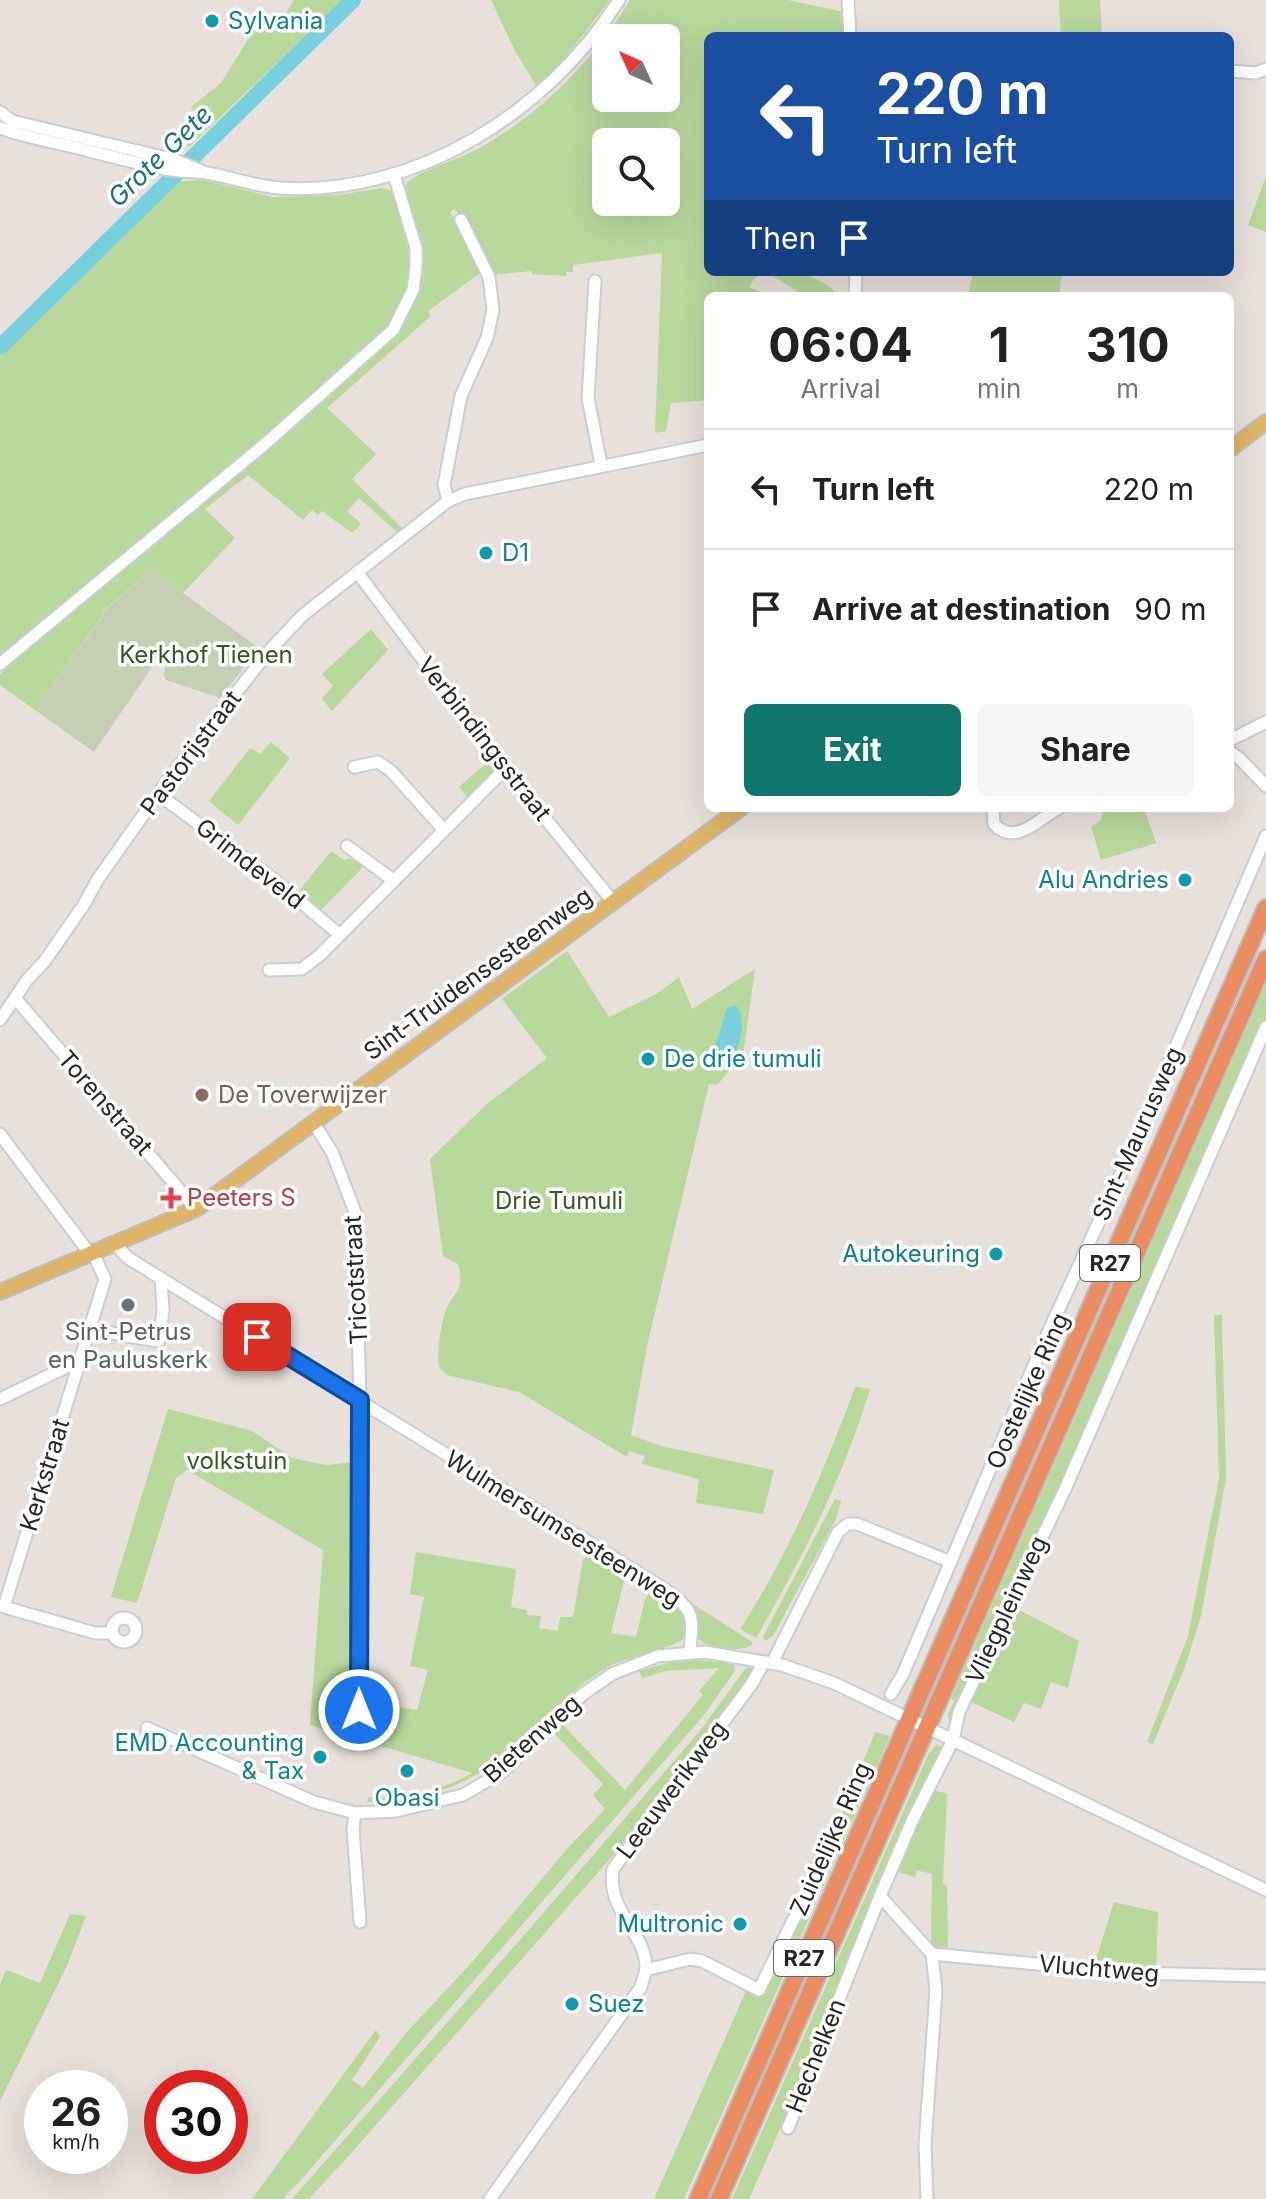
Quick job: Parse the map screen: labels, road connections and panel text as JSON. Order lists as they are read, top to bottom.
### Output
{
  "streets": {
    "highway": ["R27", "Oostelijke Ring", "Zuidelijke Ring"],
    "main road": ["Sint-Truidensesteenweg"],
    "street": [
      "Verbindingsstraat",
      "Pastorijstraat",
      "Grimdeveld",
      "Torenstraat",
      "Sint-Maurusweg",
      "Tricotstraat",
      "Kerkstraat",
      "Wulmersumsesteenweg",
      "Vliegpleinweg",
      "Bietenweg",
      "Leeuwerikweg",
      "Vluchtweg",
      "Hechelken"
    ]
  },
  "crossings": [
    ["Verbindingsstraat", "Pastorijstraat"],
    ["Verbindingsstraat", "Sint-Truidensesteenweg"],
    ["Pastorijstraat", "Grimdeveld"],
    ["Pastorijstraat", "Torenstraat"],
    ["Sint-Truidensesteenweg", "Torenstraat"],
    ["Sint-Truidensesteenweg", "Tricotstraat"],
    ["Sint-Truidensesteenweg", "Kerkstraat"],
    ["Sint-Truidensesteenweg", "Wulmersumsesteenweg"],
    ["Tricotstraat", "Wulmersumsesteenweg"],
    ["Oostelijke Ring", "Zuidelijke Ring"],
    ["Wulmersumsesteenweg", "Bietenweg"],
    ["Vliegpleinweg", "Hechelken"]
  ],
  "water": ["Grote Gete"],
  "parks": ["Kerkhof Tienen", "Drie Tumuli", "volkstuin"],
  "places": {
    "other": [
      "Sylvania",
      "D1",
      "Alu Andries",
      "De drie tumuli",
      "De Toverwijzer",
      "Autokeuring",
      "Sint-Petrus en Pauluskerk",
      "EMD Accounting & Tax",
      "Obasi",
      "Multronic",
      "Suez"
    ],
    "health": ["Peeters S"]
  },
  "north": "top left",
  "page": {
    "turn": ["220 m", "Turn left"],
    "then": "Then",
    "eta": [
      "06:04",
      "Arrival",
      "1",
      "min",
      "310",
      "m"
    ],
    "list": [
      {
        "name": "Turn left",
        "value": "220 m"
      },
      {
        "name": "Arrive at destination",
        "value": "90 m"
      }
    ],
    "buttons": ["Exit", "Share"],
    "speed": "26 km/h",
    "limit": "30"
  }
}
